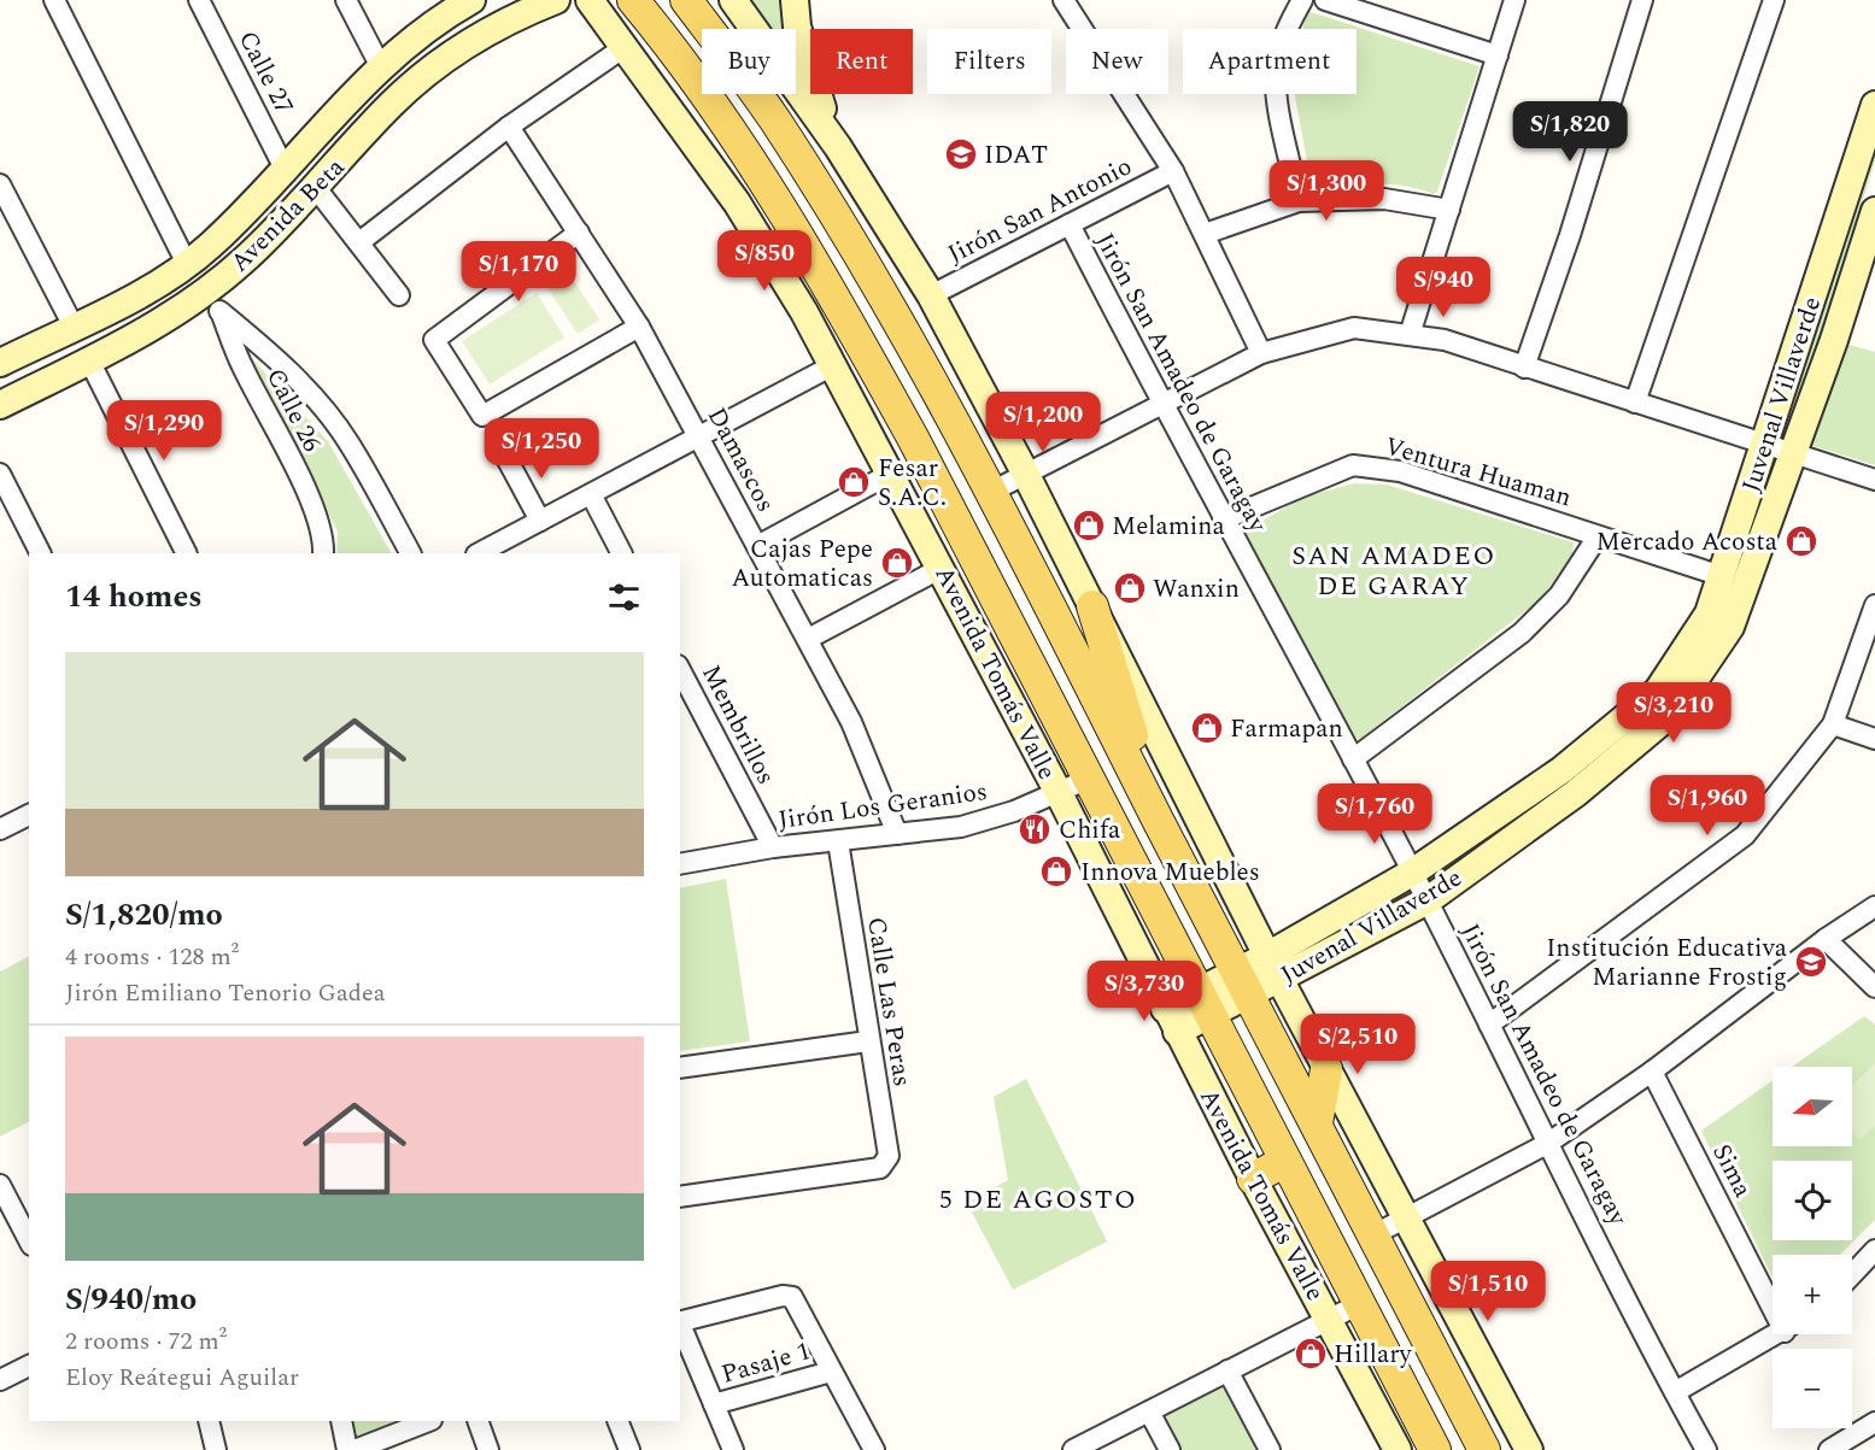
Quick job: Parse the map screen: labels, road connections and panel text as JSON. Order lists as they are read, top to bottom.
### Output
{
  "streets": {
    "main road": ["Avenida Beta", "Juvenal Villaverde", "Avenida Tomás Valle"],
    "street": [
      "Calle 27",
      "Jirón San Antonio",
      "Jirón San Amadeo de Garagay",
      "Calle 26",
      "Damascos",
      "Ventura Huaman",
      "Membrillos",
      "Jirón Los Geranios",
      "Calle Las Peras",
      "Sima",
      "Pasaje 1"
    ]
  },
  "crossings": [
    ["Calle 27", "Avenida Beta"],
    ["Jirón San Antonio", "Jirón San Amadeo de Garagay"],
    ["Avenida Beta", "Calle 26"],
    ["Jirón San Amadeo de Garagay", "Juvenal Villaverde"],
    ["Jirón San Amadeo de Garagay", "Ventura Huaman"],
    ["Juvenal Villaverde", "Ventura Huaman"],
    ["Juvenal Villaverde", "Avenida Tomás Valle"],
    ["Damascos", "Jirón Los Geranios"],
    ["Avenida Tomás Valle", "Jirón Los Geranios"],
    ["Membrillos", "Jirón Los Geranios"],
    ["Jirón Los Geranios", "Calle Las Peras"]
  ],
  "districts": ["SAN AMADEO DE GARAY", "5 DE AGOSTO"],
  "places": {
    "school or university": ["IDAT", "Institución Educativa Marianne Frostig"],
    "shop": [
      "Fesar S.A.C.",
      "Melamina",
      "Mercado Acosta",
      "Cajas Pepe Automaticas",
      "Wanxin",
      "Farmapan",
      "Innova Muebles",
      "Hillary"
    ],
    "restaurant": ["Chifa"]
  },
  "north": "left",
  "page": {
    "chip": [
      "Buy",
      "Rent",
      "Filters",
      "New",
      "Apartment"
    ],
    "price": [
      "S/1,820",
      "S/1,300",
      "S/850",
      "S/1,170",
      "S/940",
      "S/1,200",
      "S/1,290",
      "S/1,250",
      "S/3,210",
      "S/1,960",
      "S/1,760",
      "S/3,730",
      "S/2,510",
      "S/1,510"
    ],
    "heading": "14 homes",
    "list": [
      {
        "name": "S/1,820/mo",
        "note": "4 rooms · 128 m² · Jirón Emiliano Tenorio Gadea"
      },
      {
        "name": "S/940/mo",
        "note": "2 rooms · 72 m² · Eloy Reátegui Aguilar"
      }
    ],
    "map_buttons": ["+", "−"]
  }
}
